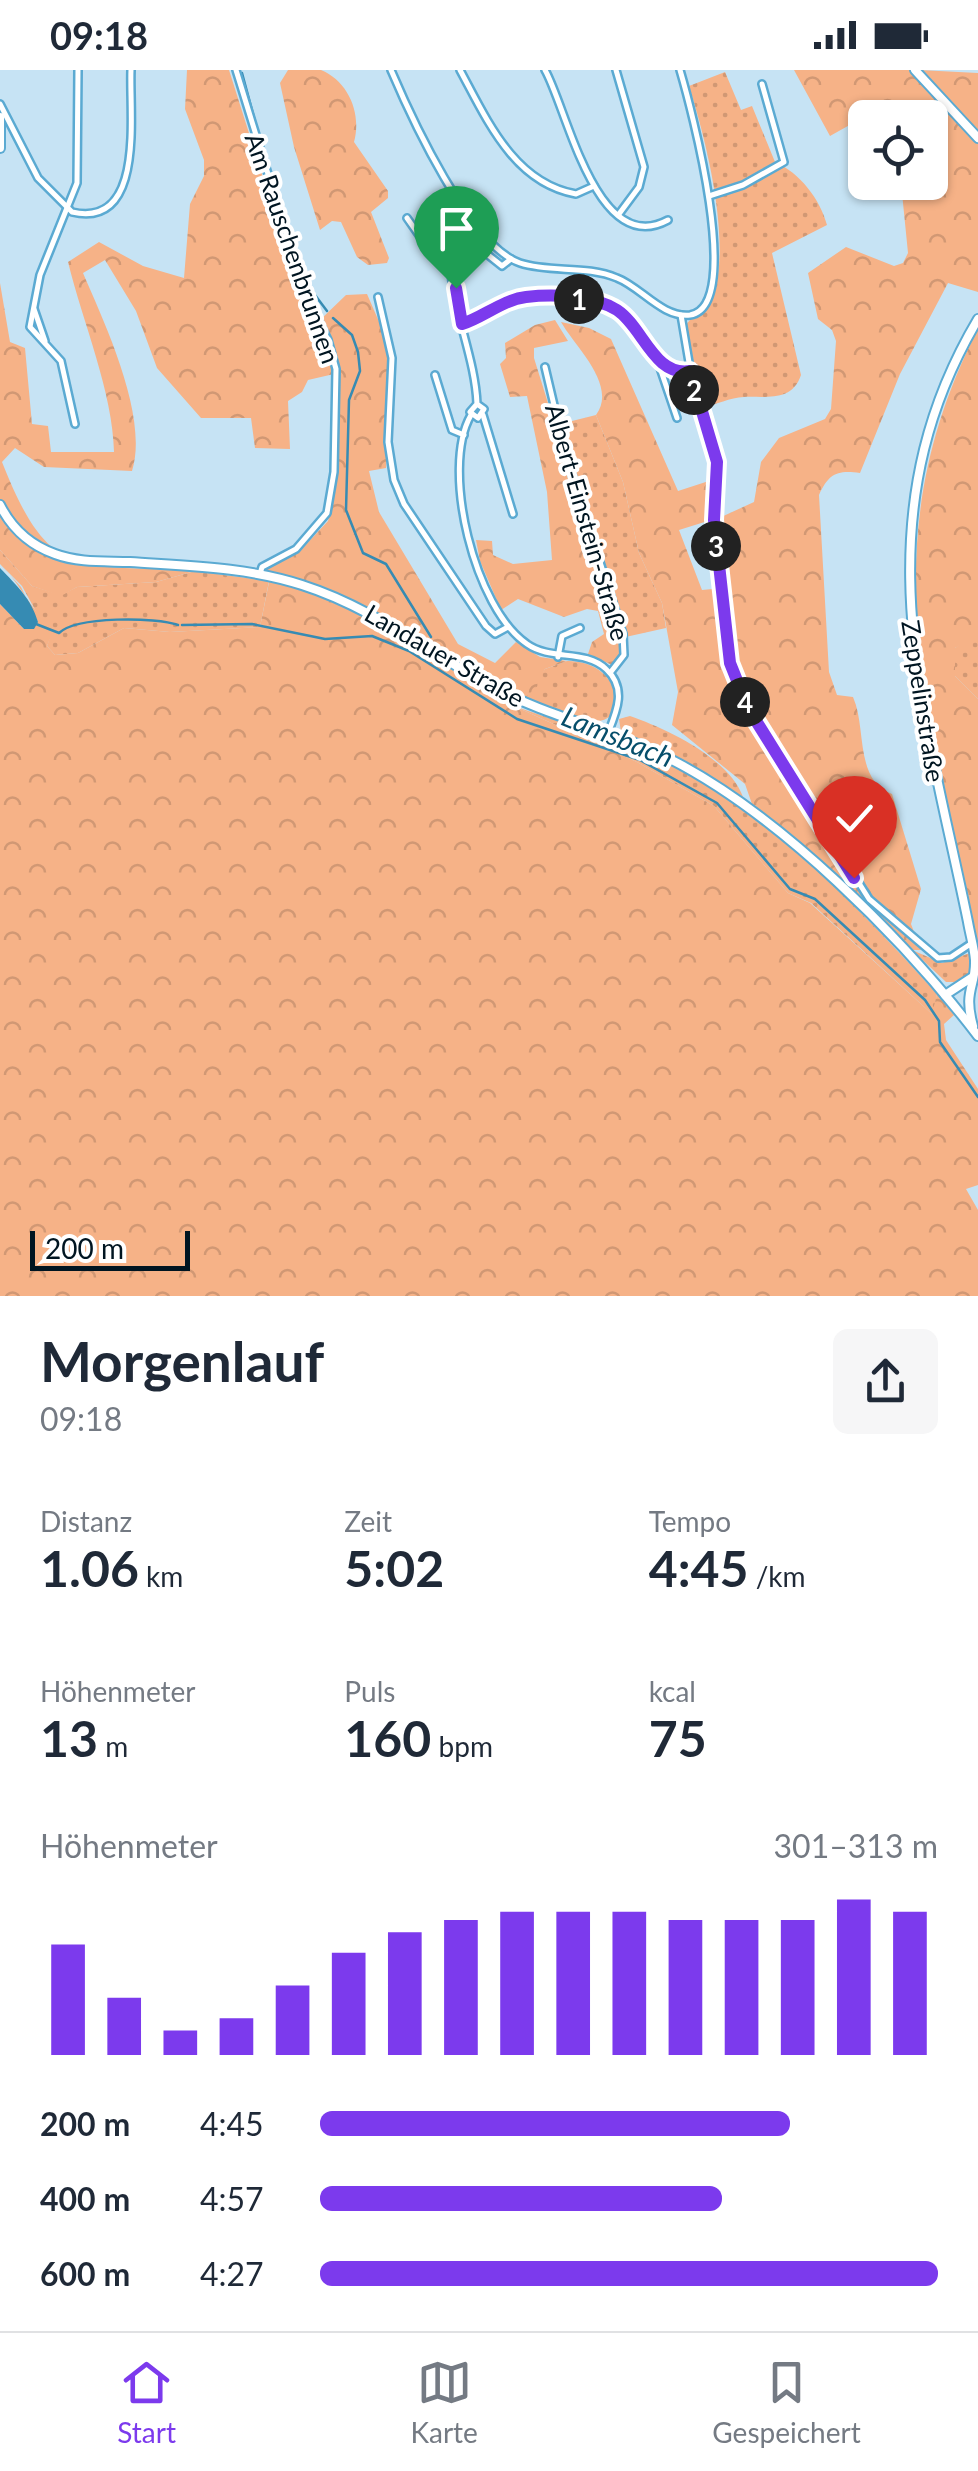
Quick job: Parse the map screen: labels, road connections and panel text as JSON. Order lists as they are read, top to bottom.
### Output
{
  "streets": {
    "main road": ["Landauer Straße", "Zeppelinstraße"],
    "street": ["Am Rauschenbrunnen", "Albert-Einstein-Straße"]
  },
  "crossings": [
    ["Am Rauschenbrunnen", "Landauer Straße"],
    ["Albert-Einstein-Straße", "Landauer Straße"],
    ["Landauer Straße", "Zeppelinstraße"]
  ],
  "water": ["Lamsbach"],
  "scale_bar": "200 m",
  "page": {
    "status": "09:18",
    "pins": [
      "1",
      "2",
      "3",
      "4"
    ],
    "scale": "200 m",
    "heading": ["Morgenlauf", "09:18"],
    "stats": [
      ["Distanz", "1.06 km"],
      ["Zeit", "5:02"],
      ["Tempo", "4:45 /km"],
      ["Höhenmeter", "13 m"],
      ["Puls", "160 bpm"],
      ["kcal", "75"]
    ],
    "chart": ["Höhenmeter", "301–313 m"],
    "list": [
      {
        "name": "200 m",
        "note": "4:45"
      },
      {
        "name": "400 m",
        "note": "4:57"
      },
      {
        "name": "600 m",
        "note": "4:27"
      }
    ],
    "tabs": ["Start", "Karte", "Gespeichert"]
  }
}
